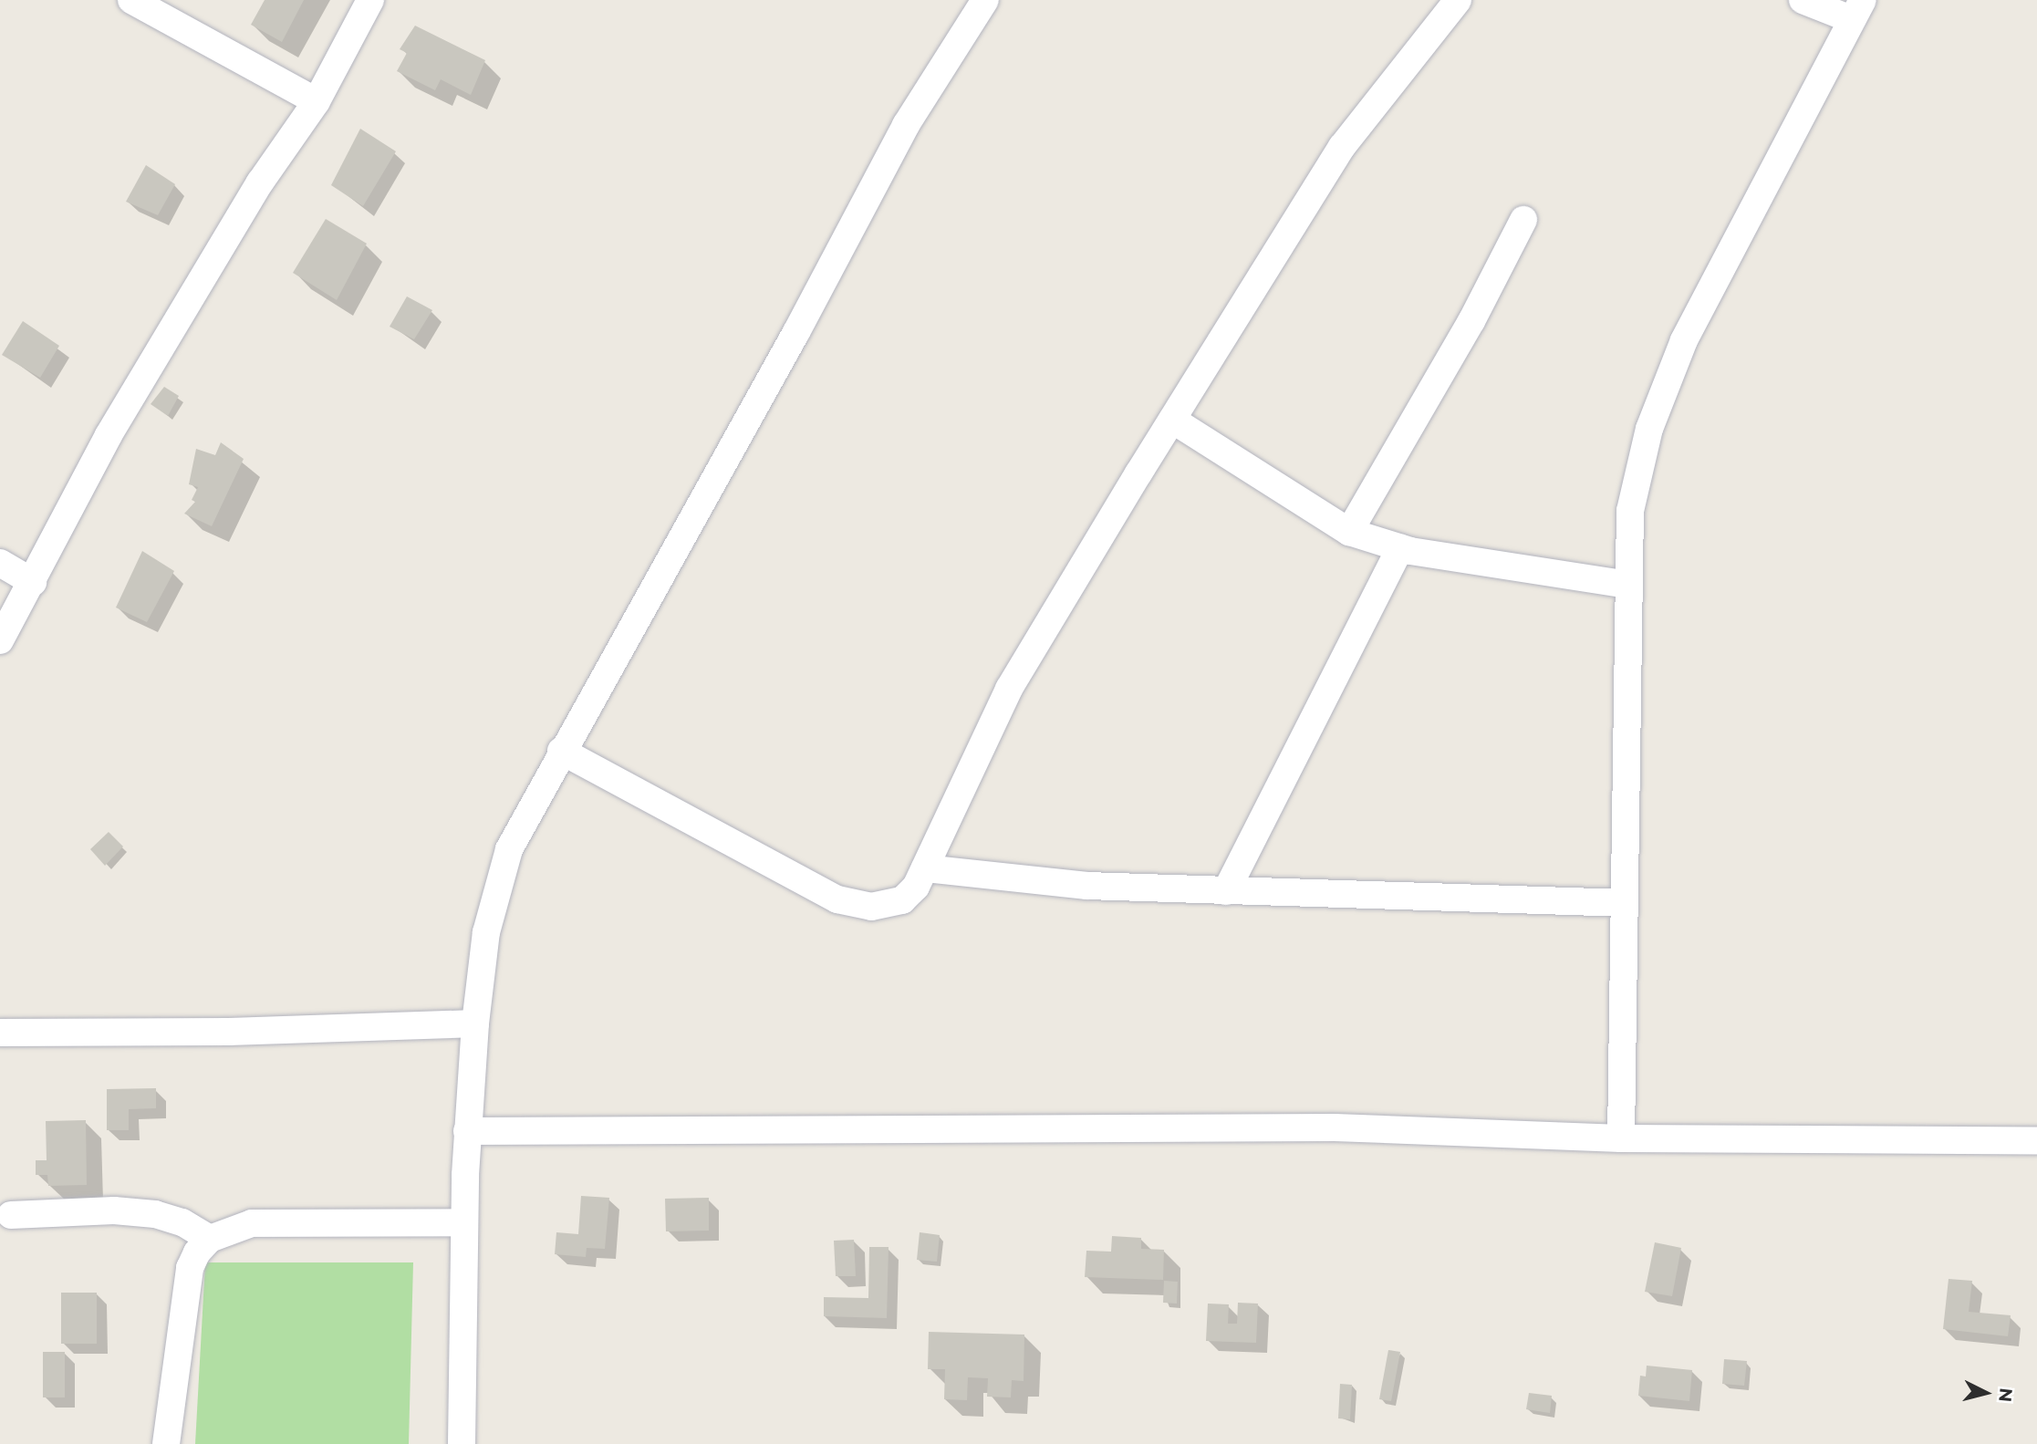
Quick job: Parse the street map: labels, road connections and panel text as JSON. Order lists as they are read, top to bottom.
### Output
{
  "north": "right"
}
